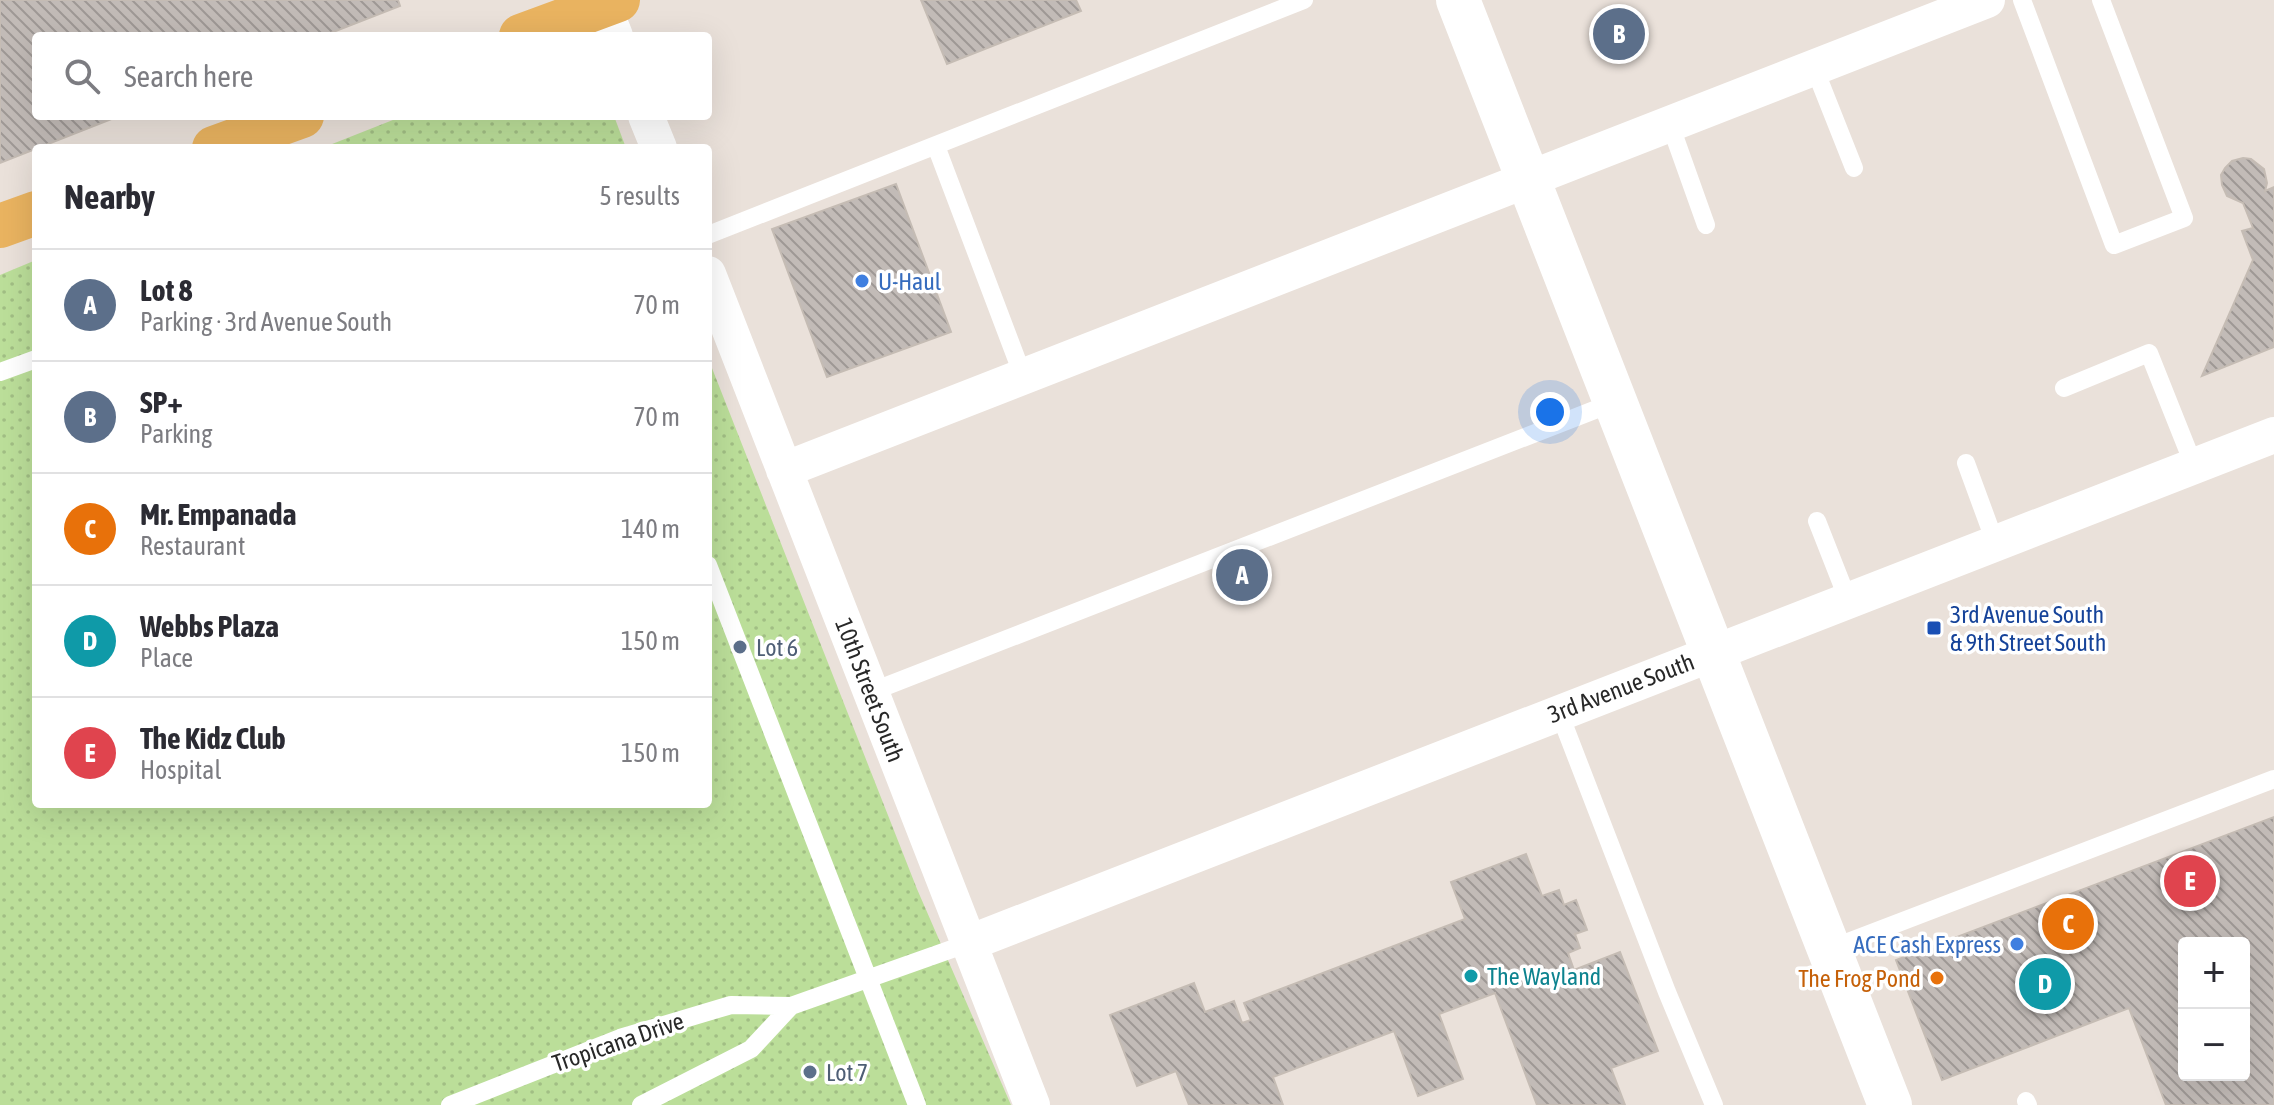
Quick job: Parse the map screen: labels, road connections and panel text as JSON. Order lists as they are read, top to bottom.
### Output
{
  "streets": {
    "street": ["3rd Avenue South", "10th Street South"],
    "lane": ["Tropicana Drive"]
  },
  "crossings": [
    ["3rd Avenue South", "10th Street South"],
    ["3rd Avenue South", "Tropicana Drive"],
    ["10th Street South", "Tropicana Drive"]
  ],
  "places": {
    "other": [
      "U-Haul",
      "Lot 6",
      "ACE Cash Express",
      "The Wayland",
      "The Frog Pond",
      "Lot 7"
    ],
    "transit": ["3rd Avenue South & 9th Street South"]
  },
  "page": {
    "pins": [
      "B",
      "A",
      "E",
      "C",
      "D"
    ],
    "search": "Search here",
    "heading": ["Nearby", "5 results"],
    "list": [
      {
        "mark": "A",
        "name": "Lot 8",
        "note": "Parking · 3rd Avenue South",
        "value": "70 m"
      },
      {
        "mark": "B",
        "name": "SP+",
        "note": "Parking",
        "value": "70 m"
      },
      {
        "mark": "C",
        "name": "Mr. Empanada",
        "note": "Restaurant",
        "value": "140 m"
      },
      {
        "mark": "D",
        "name": "Webbs Plaza",
        "note": "Place",
        "value": "150 m"
      },
      {
        "mark": "E",
        "name": "The Kidz Club",
        "note": "Hospital",
        "value": "150 m"
      }
    ],
    "map_buttons": ["+", "−"]
  }
}
